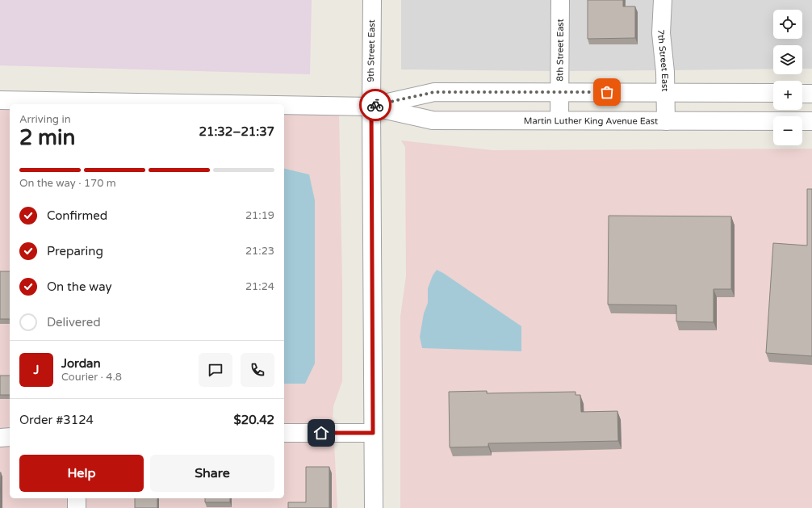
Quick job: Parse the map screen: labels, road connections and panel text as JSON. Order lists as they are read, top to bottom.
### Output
{
  "streets": {
    "street": [
      "8th Street East",
      "9th Street East",
      "7th Street East",
      "Martin Luther King Avenue East"
    ]
  },
  "crossings": [
    ["8th Street East", "Martin Luther King Avenue East"],
    ["9th Street East", "Martin Luther King Avenue East"],
    ["7th Street East", "Martin Luther King Avenue East"]
  ],
  "page": {
    "map_buttons": ["+", "−"],
    "heading": ["2 min", "Arriving in", "21:32–21:37"],
    "panel": [
      "Jordan",
      "Courier · 4.8",
      "Order #3124",
      "$20.42"
    ],
    "bar": "On the way · 170 m",
    "list": [
      ["Confirmed", "21:19"],
      ["Preparing", "21:23"],
      ["On the way", "21:24"],
      "Delivered"
    ],
    "round": "J",
    "buttons": ["Help", "Share"]
  }
}
